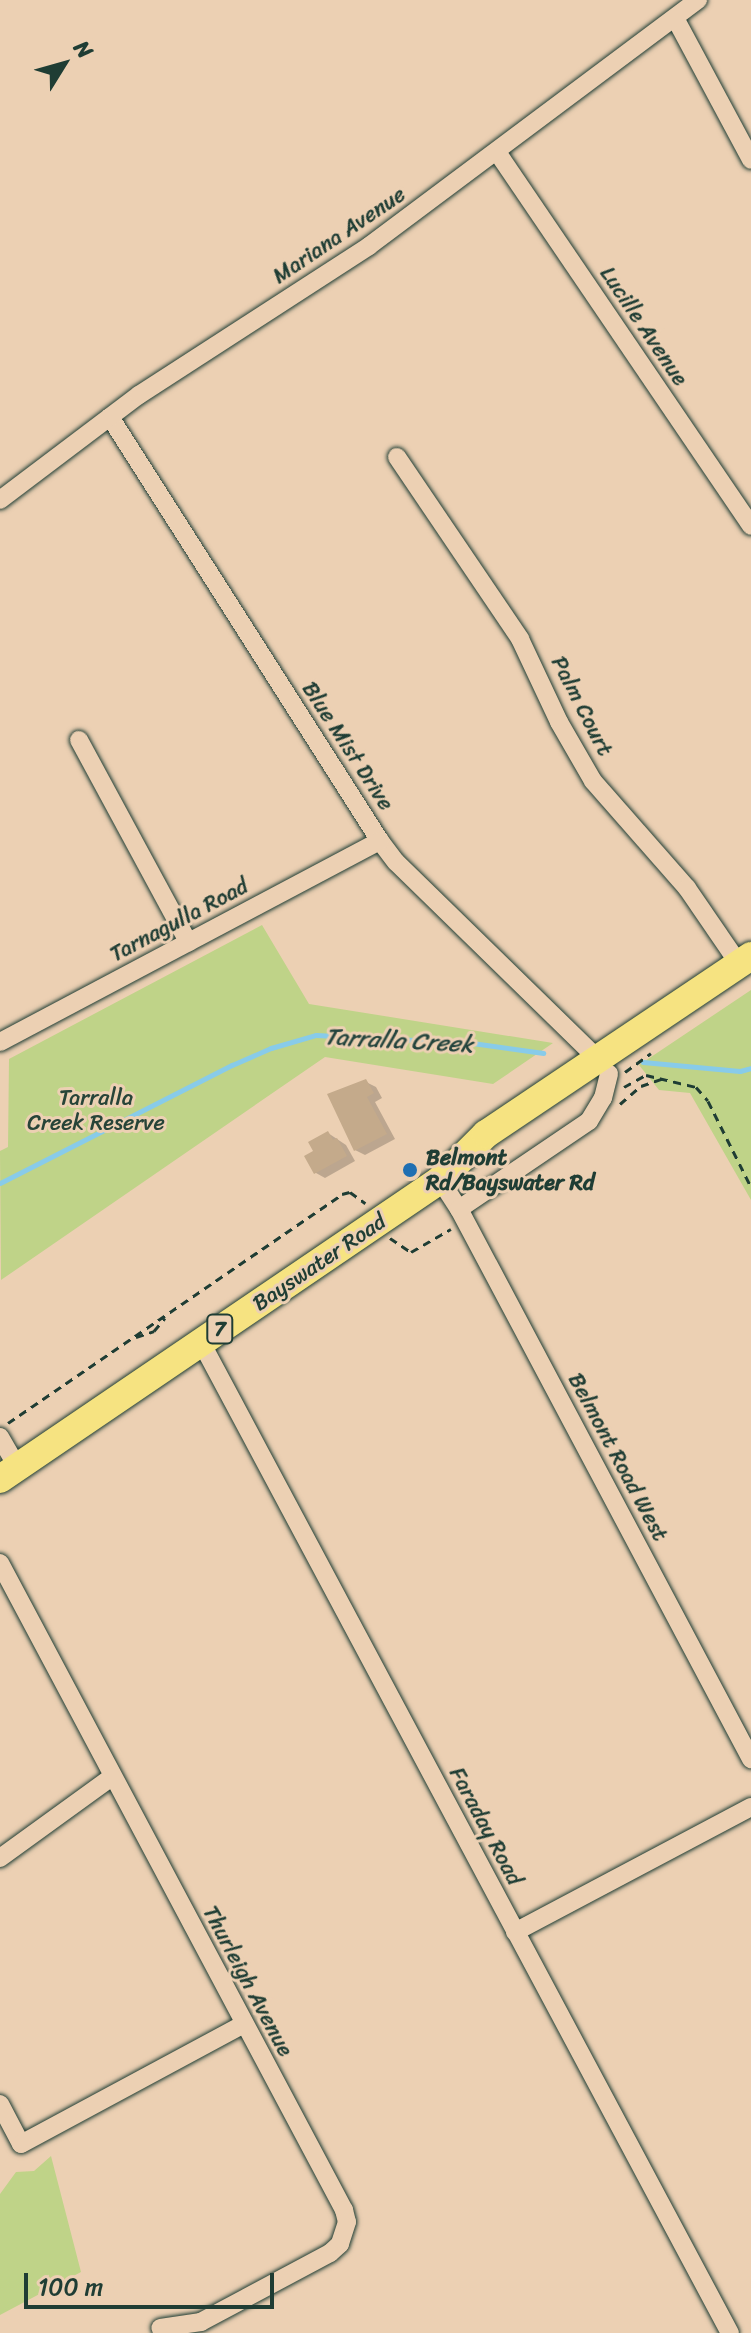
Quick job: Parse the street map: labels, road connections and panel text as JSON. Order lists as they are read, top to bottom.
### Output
{
  "streets": {
    "main road": ["Bayswater Road", "7"],
    "street": [
      "Mariana Avenue",
      "Lucille Avenue",
      "Palm Court",
      "Blue Mist Drive",
      "Tarnagulla Road",
      "Belmont Road West",
      "Faraday Road",
      "Thurleigh Avenue"
    ]
  },
  "crossings": [
    ["Mariana Avenue", "Lucille Avenue"],
    ["Mariana Avenue", "Blue Mist Drive"],
    ["Palm Court", "Bayswater Road"],
    ["Blue Mist Drive", "Tarnagulla Road"],
    ["Blue Mist Drive", "Bayswater Road"],
    ["Bayswater Road", "Belmont Road West"],
    ["Bayswater Road", "Faraday Road"]
  ],
  "water": ["Tarralla Creek"],
  "parks": ["Tarralla Creek Reserve"],
  "places": ["Belmont Rd/Bayswater Rd"],
  "scale_bar": "100 m",
  "north": "top right"
}
